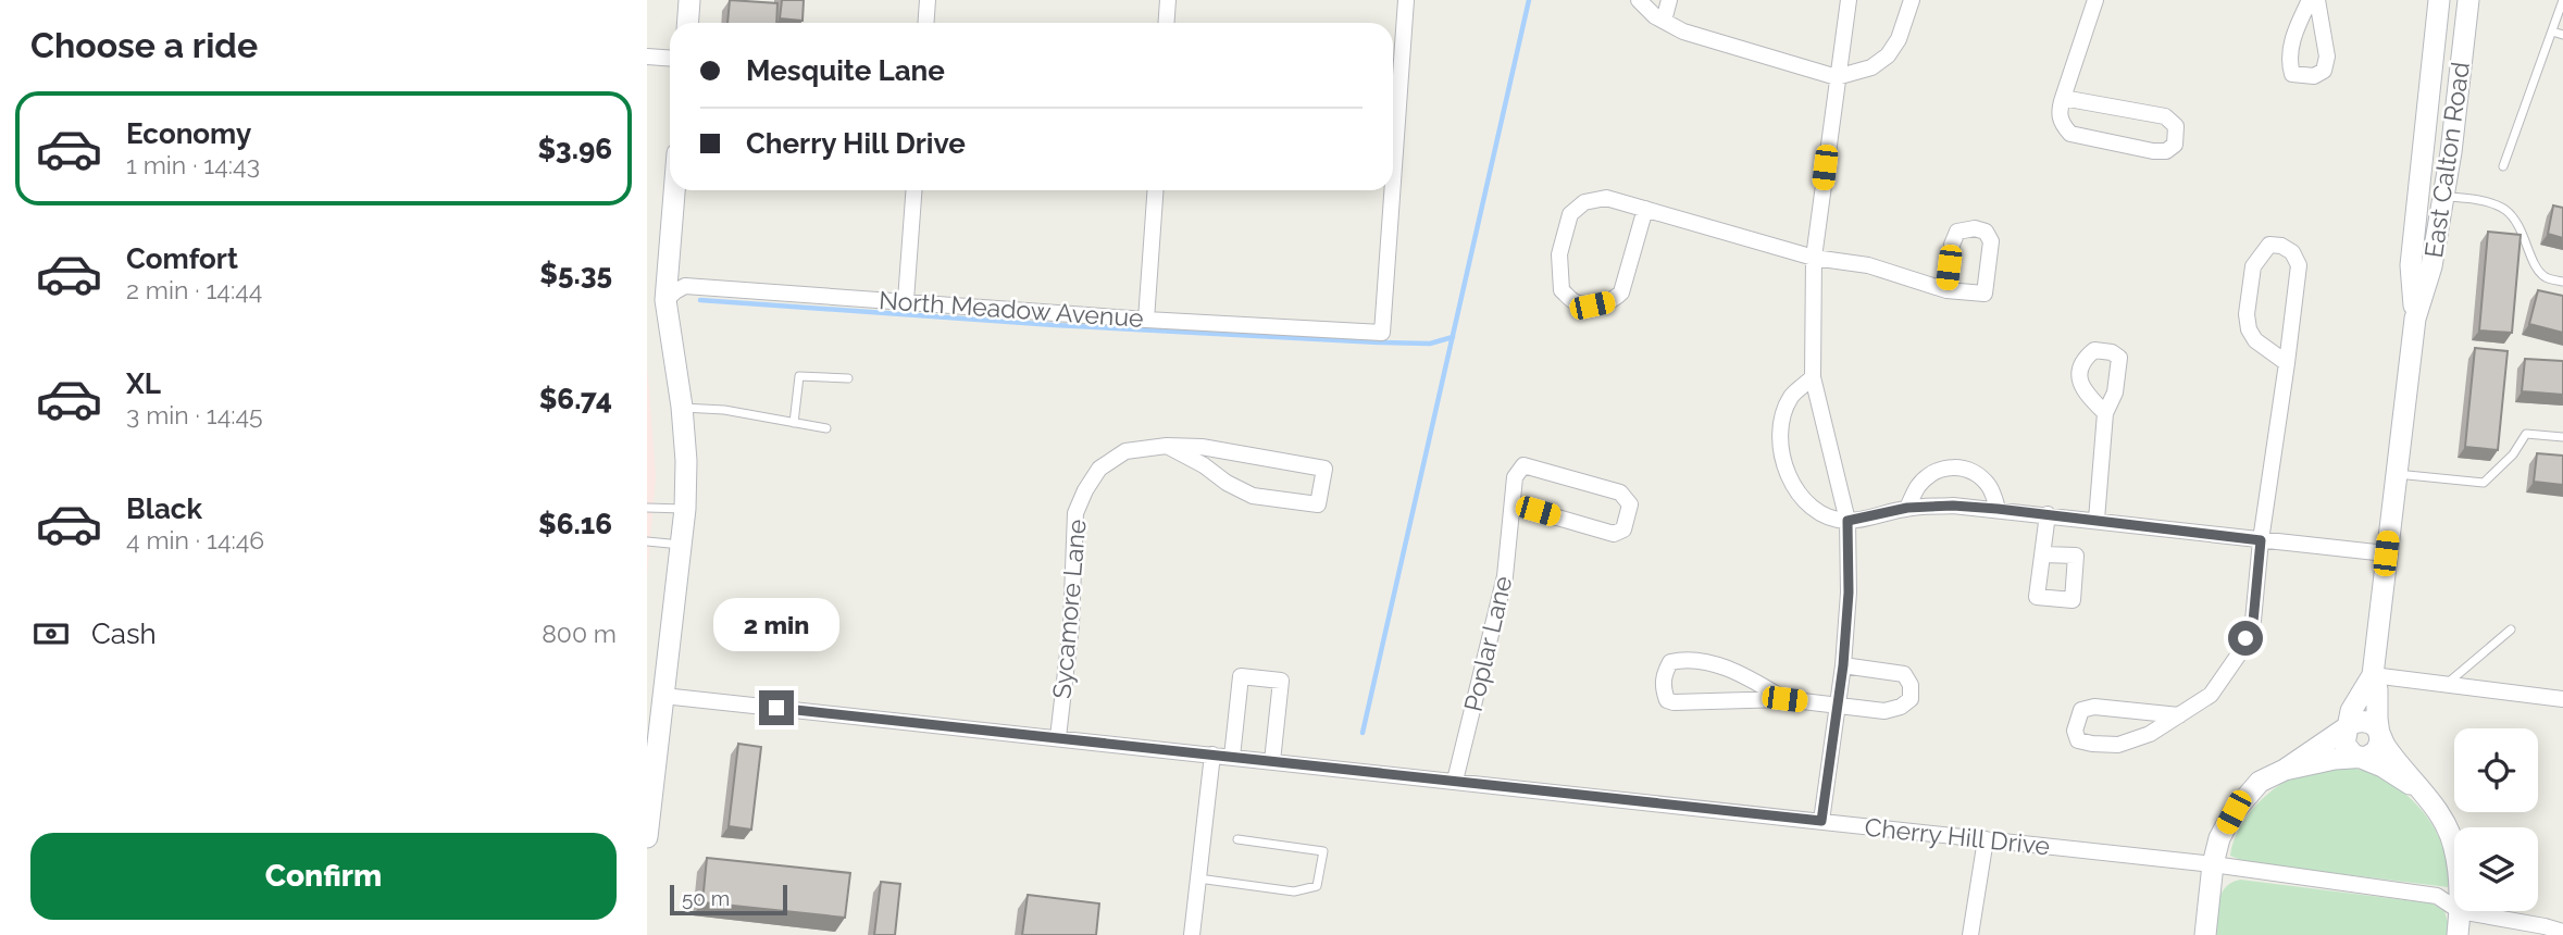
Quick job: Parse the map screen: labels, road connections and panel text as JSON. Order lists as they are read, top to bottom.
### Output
{
  "streets": {
    "main road": ["East Calton Road"],
    "street": [
      "North Meadow Avenue",
      "Sycamore Lane",
      "Poplar Lane",
      "Cherry Hill Drive"
    ]
  },
  "crossings": [
    ["Sycamore Lane", "Cherry Hill Drive"],
    ["Poplar Lane", "Cherry Hill Drive"]
  ],
  "scale_bar": "50 m",
  "page": {
    "heading": "Choose a ride",
    "banner": ["Mesquite Lane", "Cherry Hill Drive"],
    "list": [
      {
        "name": "Economy",
        "note": "1 min · 14:43",
        "value": "$3.96"
      },
      {
        "name": "Comfort",
        "note": "2 min · 14:44",
        "value": "$5.35"
      },
      {
        "name": "XL",
        "note": "3 min · 14:45",
        "value": "$6.74"
      },
      {
        "name": "Black",
        "note": "4 min · 14:46",
        "value": "$6.16"
      }
    ],
    "pay": ["Cash", "800 m"],
    "bubble": "2 min",
    "buttons": "Confirm",
    "scale": "50 m"
  }
}
